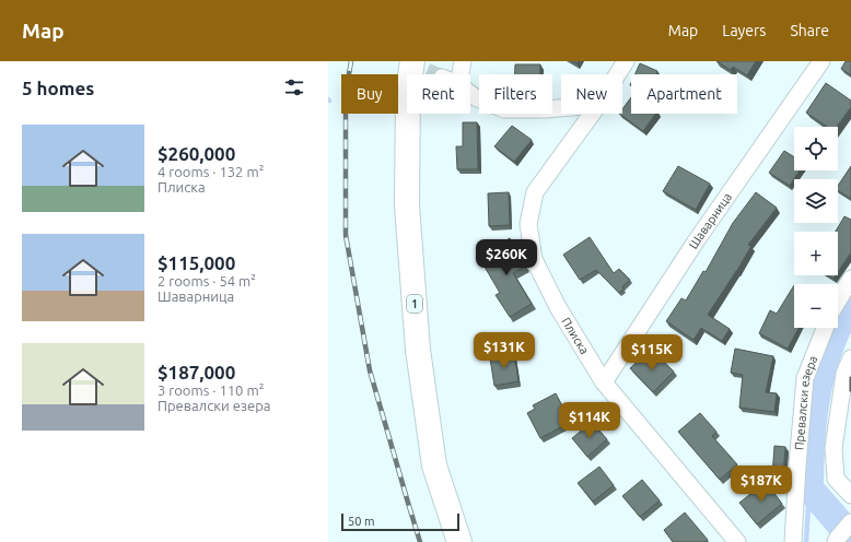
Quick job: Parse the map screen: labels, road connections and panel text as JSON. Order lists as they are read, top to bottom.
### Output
{
  "streets": {
    "highway": ["1"],
    "street": ["Шаварница", "Плиска", "Превалски езера"]
  },
  "crossings": [
    ["Шаварница", "Плиска"]
  ],
  "scale_bar": "50 m",
  "page": {
    "header": "Map",
    "nav": ["Map", "Layers", "Share"],
    "heading": "5 homes",
    "chip": [
      "Buy",
      "Rent",
      "Filters",
      "New",
      "Apartment"
    ],
    "list": [
      {
        "name": "$260,000",
        "note": "4 rooms · 132 m² · Плиска"
      },
      {
        "name": "$115,000",
        "note": "2 rooms · 54 m² · Шаварница"
      },
      {
        "name": "$187,000",
        "note": "3 rooms · 110 m² · Превалски езера"
      }
    ],
    "map_buttons": ["+", "−"],
    "price": [
      "$260K",
      "$131K",
      "$115K",
      "$114K",
      "$187K"
    ],
    "scale": "50 m"
  }
}
